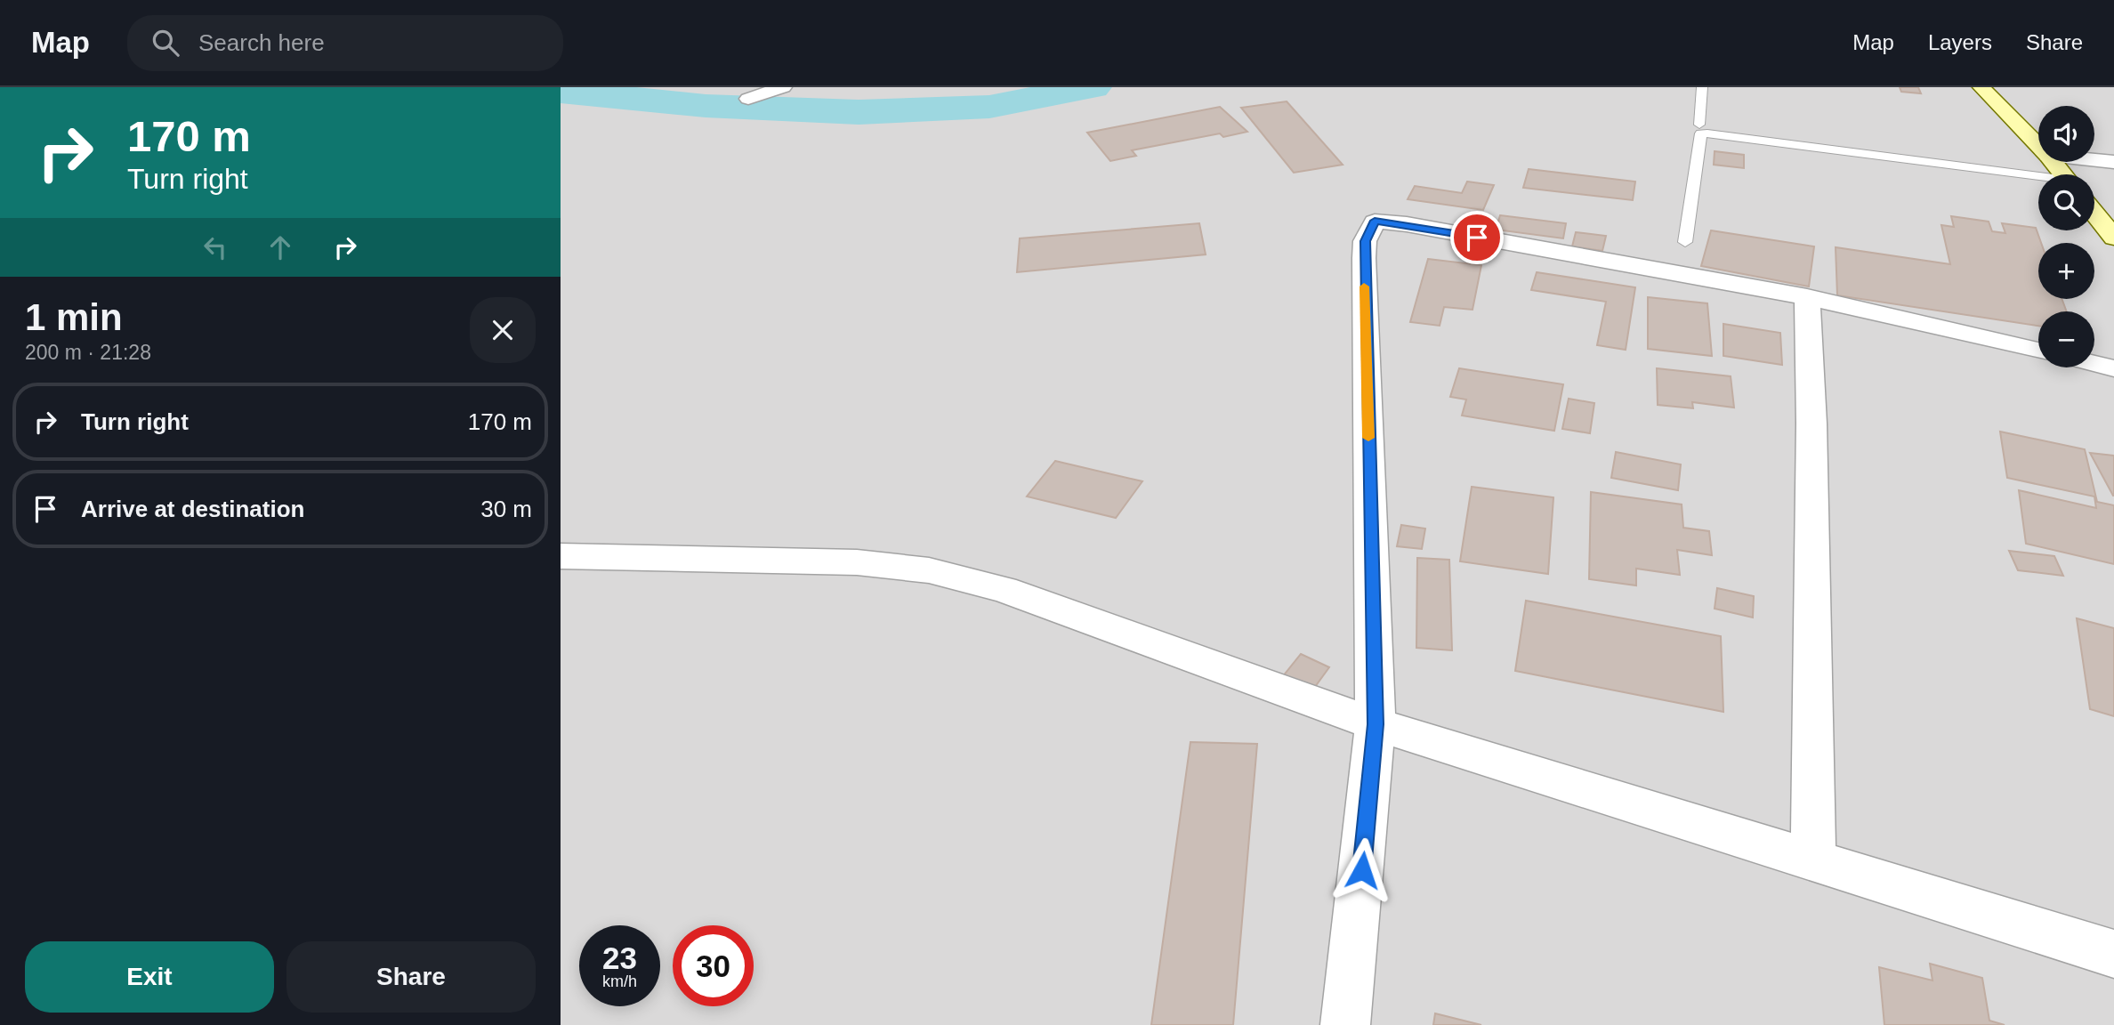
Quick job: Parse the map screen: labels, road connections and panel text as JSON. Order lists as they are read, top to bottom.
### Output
{
  "page": {
    "header": "Map",
    "search": "Search here",
    "nav": ["Map", "Layers", "Share"],
    "turn": ["170 m", "Turn right"],
    "map_buttons": ["+", "−"],
    "heading": ["1 min", "200 m · 21:28"],
    "list": [
      {
        "name": "Turn right",
        "value": "170 m"
      },
      {
        "name": "Arrive at destination",
        "value": "30 m"
      }
    ],
    "speed": "23 km/h",
    "limit": "30",
    "buttons": ["Exit", "Share"]
  }
}
